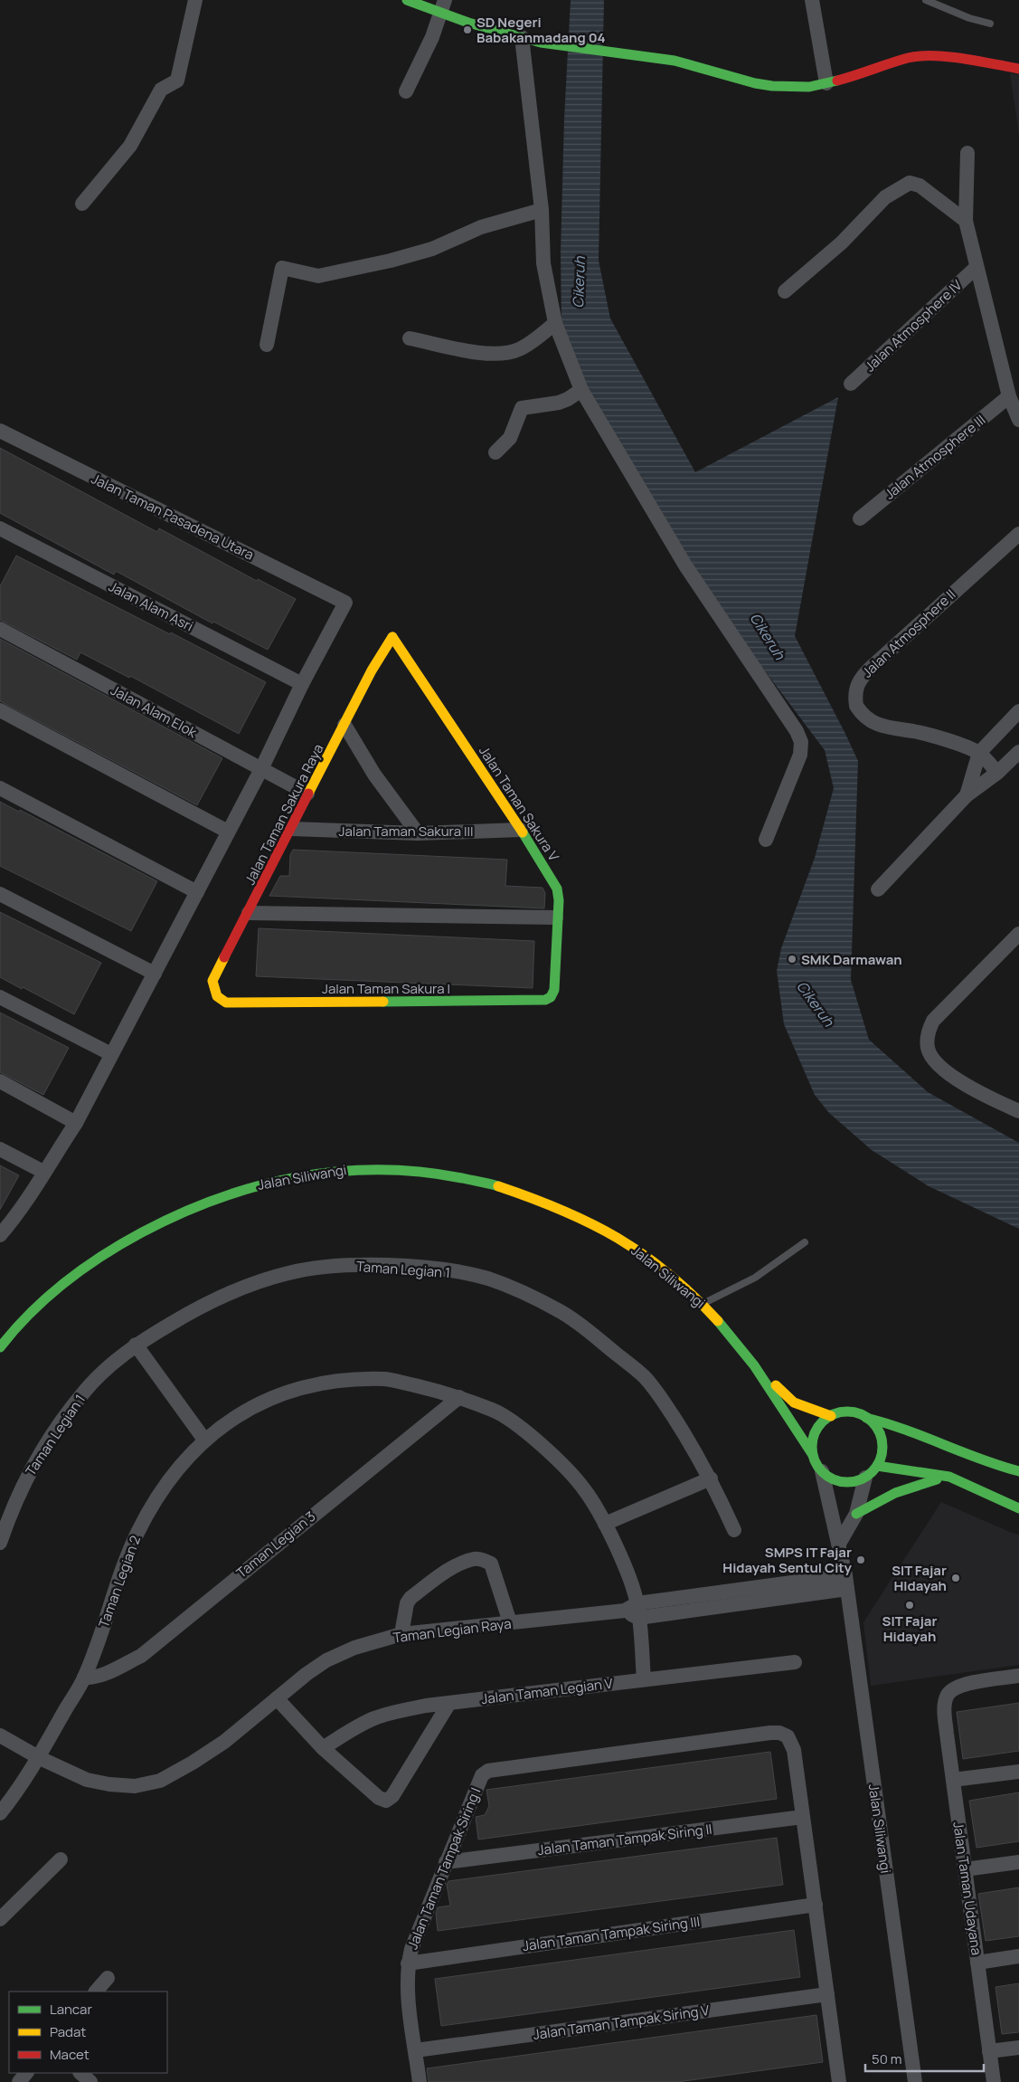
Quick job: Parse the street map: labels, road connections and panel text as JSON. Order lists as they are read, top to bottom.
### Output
{
  "streets": {
    "main road": [
      "Jalan Taman Sakura V",
      "Jalan Taman Sakura Raya",
      "Jalan Taman Sakura I",
      "Jalan Siliwangi"
    ],
    "street": [
      "Jalan Atmosphere IV",
      "Jalan Atmosphere III",
      "Jalan Taman Pasadena Utara",
      "Jalan Alam Asri",
      "Jalan Atmosphere II",
      "Jalan Alam Elok",
      "Jalan Taman Sakura III",
      "Taman Legian 1",
      "Taman Legian 3",
      "Taman Legian 2",
      "Taman Legian Raya",
      "Jalan Taman Legian V",
      "Jalan Taman Tampak Siring II",
      "Jalan Taman Tampak Siring I",
      "Jalan Taman Udayana",
      "Jalan Taman Tampak Siring III",
      "Jalan Taman Tampak Siring V"
    ]
  },
  "crossings": [
    ["Jalan Taman Pasadena Utara", "Jalan Alam Asri"],
    ["Jalan Alam Elok", "Jalan Taman Sakura Raya"],
    ["Jalan Taman Sakura V", "Jalan Taman Sakura Raya"],
    ["Jalan Taman Sakura V", "Jalan Taman Sakura III"],
    ["Jalan Taman Sakura V", "Jalan Taman Sakura I"],
    ["Jalan Taman Sakura Raya", "Jalan Taman Sakura III"],
    ["Jalan Taman Sakura Raya", "Jalan Taman Sakura I"],
    ["Jalan Siliwangi", "Taman Legian Raya"],
    ["Taman Legian 3", "Taman Legian 2"],
    ["Taman Legian 2", "Taman Legian Raya"],
    ["Jalan Taman Tampak Siring II", "Jalan Taman Tampak Siring I"],
    ["Jalan Taman Tampak Siring I", "Jalan Taman Tampak Siring III"],
    ["Jalan Taman Tampak Siring I", "Jalan Taman Tampak Siring V"]
  ],
  "water": ["Cikeruh"],
  "places": [
    "SD Negeri Babakanmadang 04",
    "SMK Darmawan",
    "SMPS IT Fajar Hidayah Sentul City",
    "SIT Fajar HIdayah",
    "SIT Fajar Hidayah"
  ],
  "legend": ["Lancar", "Padat", "Macet"],
  "scale_bar": "50 m"
}
